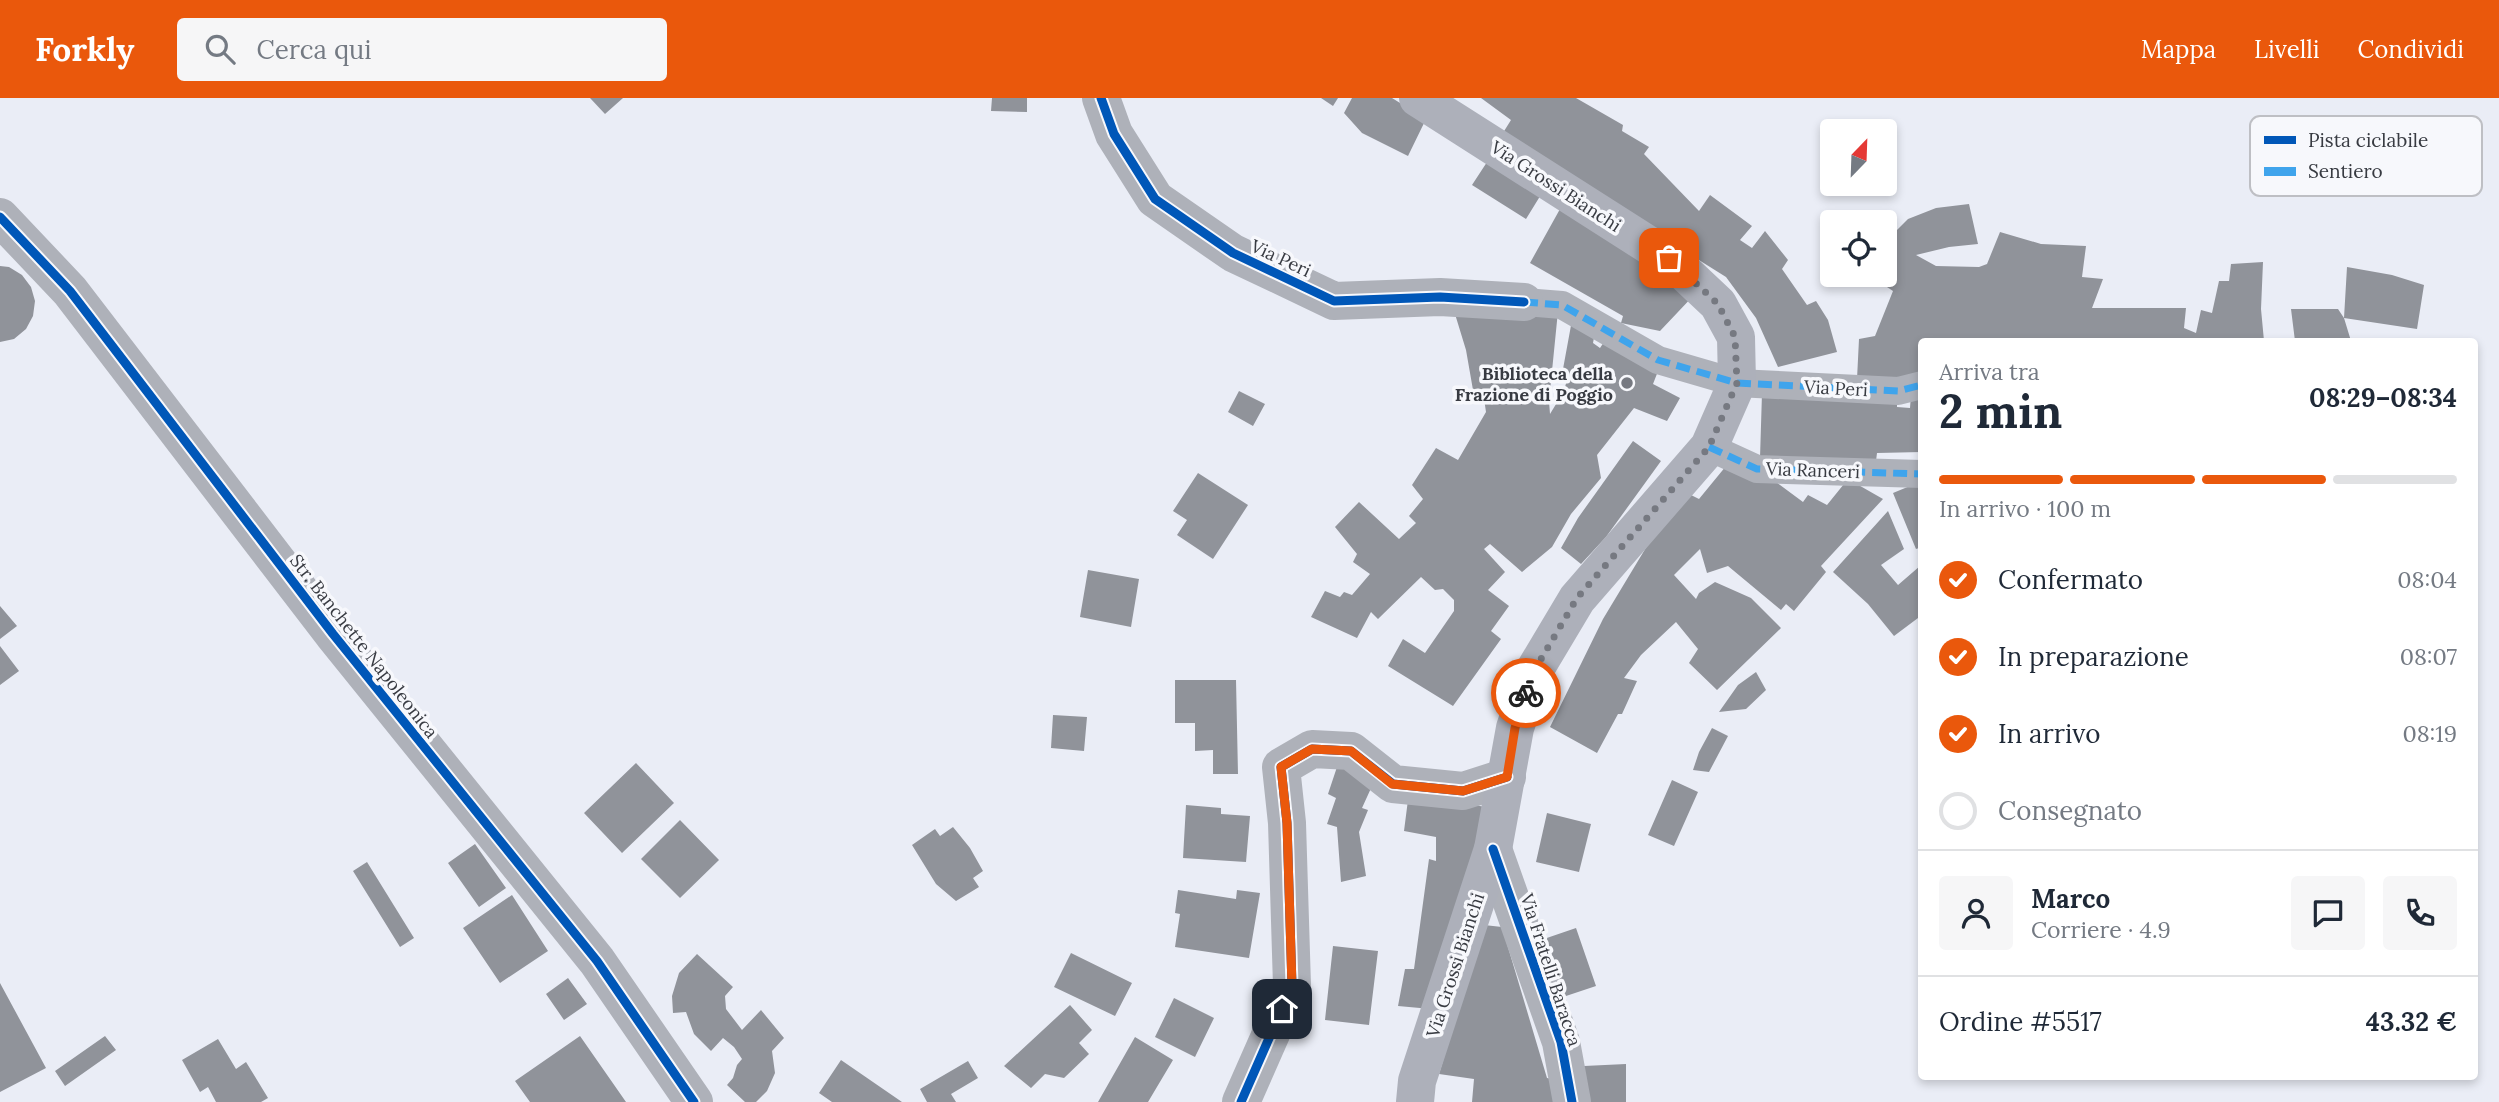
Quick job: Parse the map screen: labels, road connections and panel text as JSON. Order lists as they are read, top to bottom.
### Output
{
  "streets": {
    "main road": ["Via Grossi Bianchi"],
    "street": [
      "Via Peri",
      "Via Ranceri",
      "Str. Banchette Napoleonica",
      "Via Fratelli Baracca"
    ]
  },
  "crossings": [
    ["Via Grossi Bianchi", "Via Peri"],
    ["Via Grossi Bianchi", "Via Ranceri"],
    ["Via Grossi Bianchi", "Via Fratelli Baracca"]
  ],
  "places": ["Biblioteca della Frazione di Poggio"],
  "legend": ["Pista ciclabile", "Sentiero"],
  "north": "top right",
  "page": {
    "header": "Forkly",
    "search": "Cerca qui",
    "nav": ["Mappa", "Livelli", "Condividi"],
    "heading": ["2 min", "Arriva tra", "08:29–08:34"],
    "panel": [
      "Marco",
      "Corriere · 4.9",
      "Ordine #5517",
      "43.32 €"
    ],
    "bar": "In arrivo · 100 m",
    "list": [
      ["Confermato", "08:04"],
      ["In preparazione", "08:07"],
      ["In arrivo", "08:19"],
      "Consegnato"
    ]
  }
}
